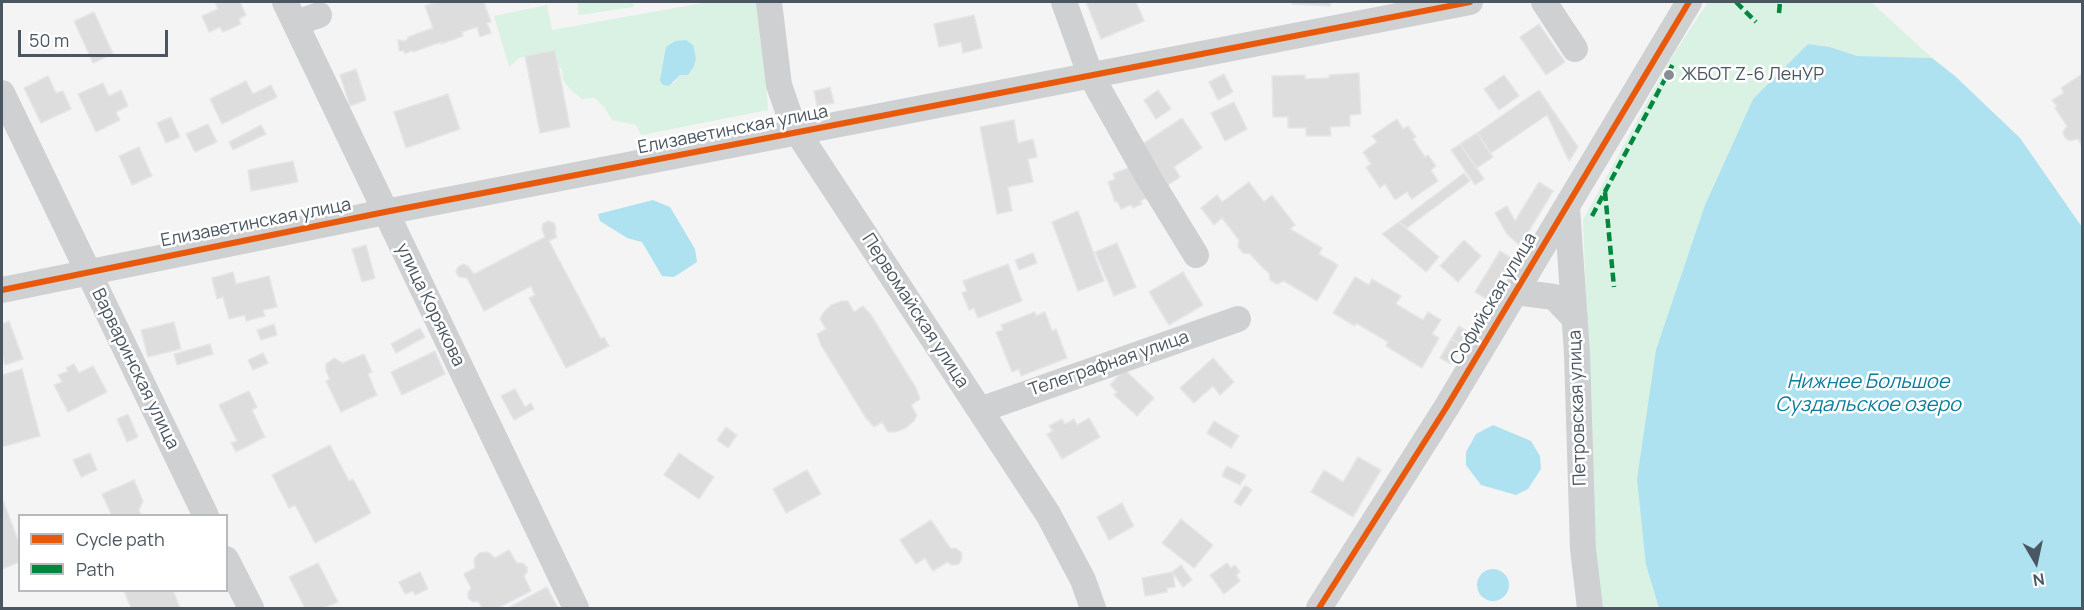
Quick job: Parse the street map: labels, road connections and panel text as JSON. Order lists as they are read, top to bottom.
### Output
{
  "streets": {
    "street": [
      "Елизаветинская улица",
      "Софийская улица",
      "улица Корякова",
      "Первомайская улица",
      "Телеграфная улица",
      "Варваринская улица",
      "Петровская улица"
    ]
  },
  "crossings": [
    ["Елизаветинская улица", "улица Корякова"],
    ["Елизаветинская улица", "Первомайская улица"],
    ["Елизаветинская улица", "Варваринская улица"],
    ["Софийская улица", "Петровская улица"],
    ["Первомайская улица", "Телеграфная улица"]
  ],
  "water": ["Нижнее Большое Суздальское озеро"],
  "places": ["ЖБОТ Z-6 ЛенУР"],
  "legend": ["Cycle path", "Path"],
  "scale_bar": "50 m",
  "north": "bottom"
}
